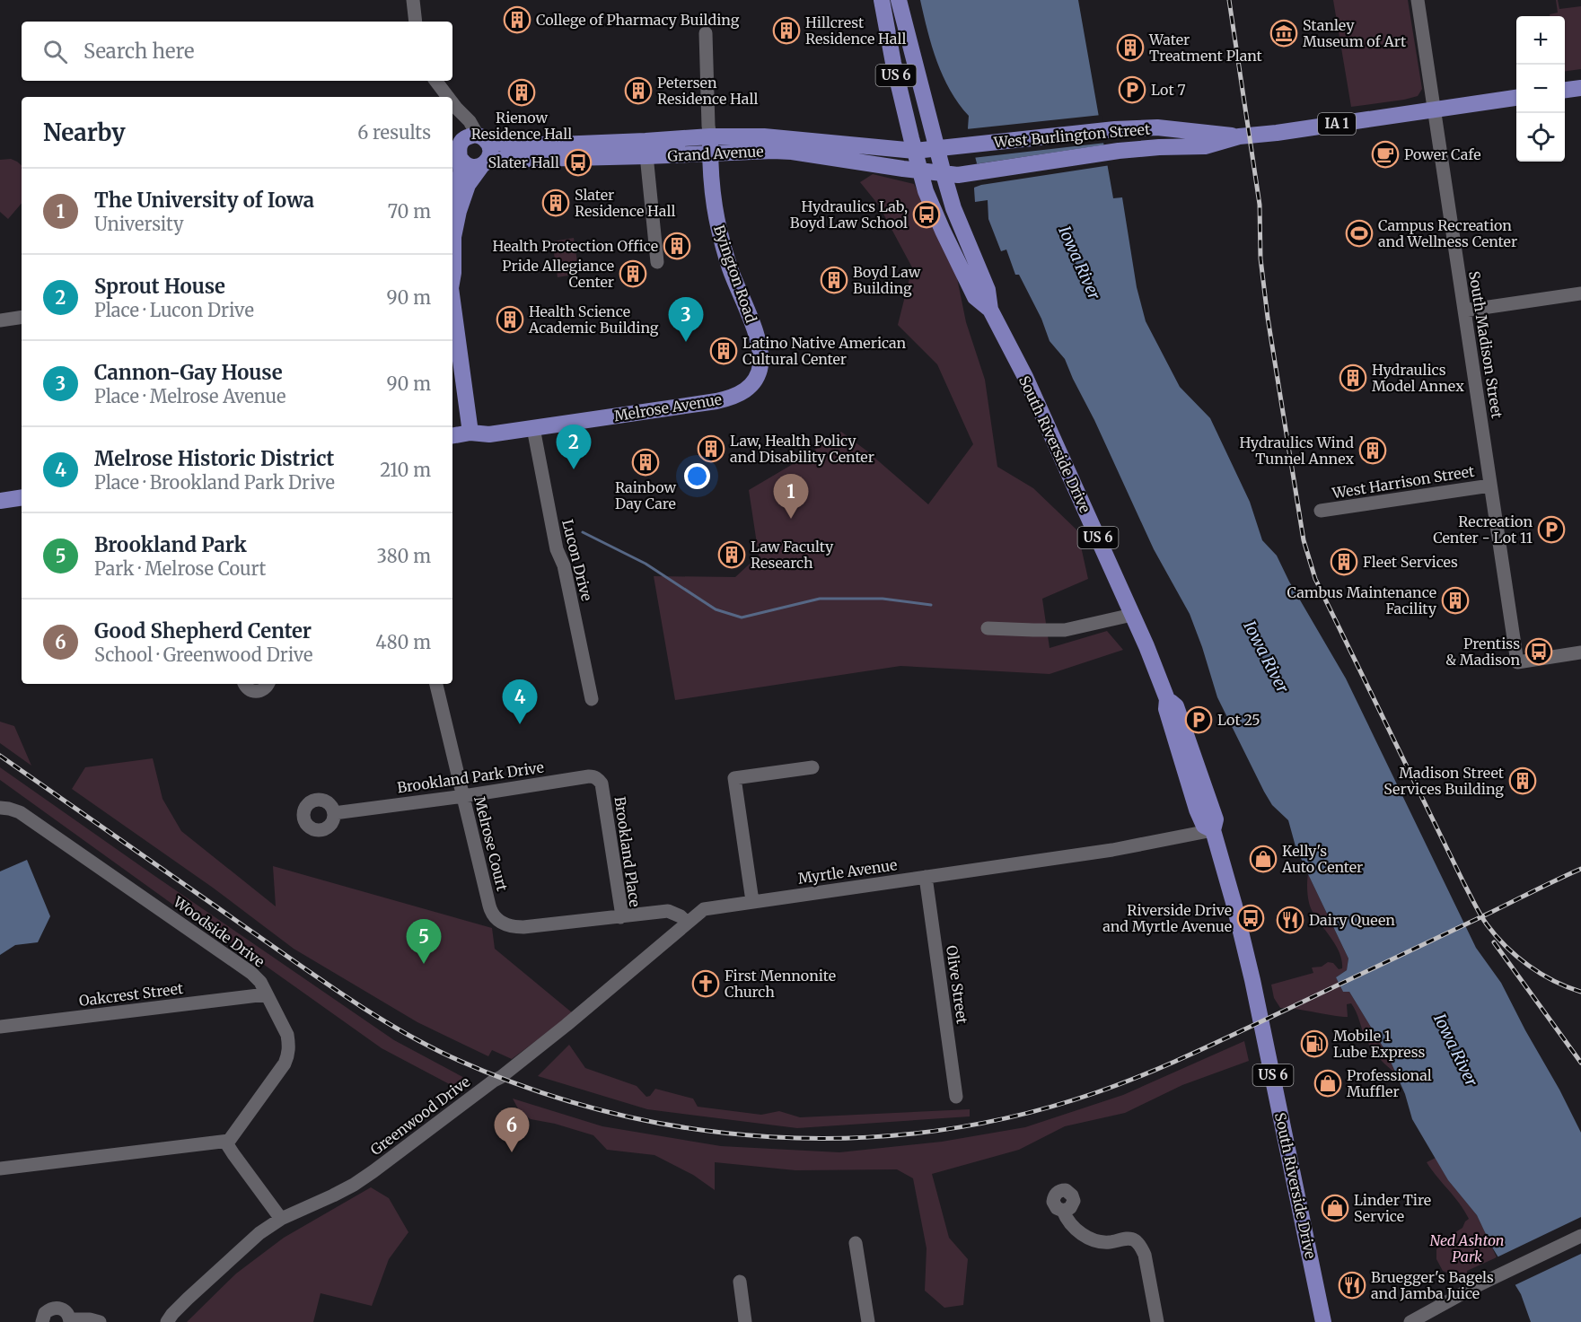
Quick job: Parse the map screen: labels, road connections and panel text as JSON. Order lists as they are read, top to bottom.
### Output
{
  "streets": {
    "main road": [
      "US 6",
      "IA 1",
      "West Burlington Street",
      "Grand Avenue",
      "Byington Road",
      "Melrose Avenue",
      "South Riverside Drive"
    ],
    "street": [
      "South Madison Street",
      "West Harrison Street",
      "Lucon Drive",
      "Brookland Park Drive",
      "Melrose Court",
      "Brookland Place",
      "Myrtle Avenue",
      "Woodside Drive",
      "Olive Street",
      "Oakcrest Street",
      "Greenwood Drive"
    ]
  },
  "crossings": [
    ["West Burlington Street", "Grand Avenue"],
    ["West Burlington Street", "South Madison Street"],
    ["West Burlington Street", "South Riverside Drive"],
    ["Grand Avenue", "Byington Road"],
    ["Grand Avenue", "South Riverside Drive"],
    ["Byington Road", "Melrose Avenue"],
    ["South Madison Street", "West Harrison Street"],
    ["Melrose Avenue", "Lucon Drive"],
    ["South Riverside Drive", "Myrtle Avenue"],
    ["Brookland Park Drive", "Melrose Court"],
    ["Brookland Park Drive", "Brookland Place"],
    ["Melrose Court", "Brookland Place"],
    ["Myrtle Avenue", "Olive Street"],
    ["Myrtle Avenue", "Greenwood Drive"],
    ["Woodside Drive", "Oakcrest Street"]
  ],
  "water": ["Iowa River"],
  "parks": ["Ned Ashton Park"],
  "places": {
    "building": [
      "College of Pharmacy Building",
      "Hillcrest Residence Hall",
      "Water Treatment Plant",
      "Petersen Residence Hall",
      "Rienow Residence Hall",
      "Slater Residence Hall",
      "Health Protection Office",
      "Pride Allegiance Center",
      "Boyd Law Building",
      "Health Science Academic Building",
      "Latino Native American Cultural Center",
      "Hydraulics Model Annex",
      "Law, Health Policy and Disability Center",
      "Hydraulics Wind Tunnel Annex",
      "Rainbow Day Care",
      "Law Faculty Research",
      "Fleet Services",
      "Cambus Maintenance Facility",
      "Madison Street Services Building"
    ],
    "museum": ["Stanley Museum of Art"],
    "parking": ["Lot 7", "Recreation Center - Lot 11", "Lot 25"],
    "cafe": ["Power Cafe"],
    "bus stop": [
      "Slater Hall",
      "Hydraulics Lab, Boyd Law School",
      "Prentiss & Madison",
      "Riverside Drive and Myrtle Avenue"
    ],
    "sports": ["Campus Recreation and Wellness Center"],
    "shop": ["Kelly's Auto Center", "Professional Muffler", "Linder Tire Service"],
    "restaurant": ["Dairy Queen", "Bruegger's Bagels and Jamba Juice"],
    "church": ["First Mennonite Church"],
    "fuel station": ["Mobile 1 Lube Express"]
  },
  "page": {
    "map_buttons": ["+", "−"],
    "search": "Search here",
    "heading": ["Nearby", "6 results"],
    "list": [
      {
        "mark": "1",
        "name": "The University of Iowa",
        "note": "University",
        "value": "70 m"
      },
      {
        "mark": "2",
        "name": "Sprout House",
        "note": "Place · Lucon Drive",
        "value": "90 m"
      },
      {
        "mark": "3",
        "name": "Cannon-Gay House",
        "note": "Place · Melrose Avenue",
        "value": "90 m"
      },
      {
        "mark": "4",
        "name": "Melrose Historic District",
        "note": "Place · Brookland Park Drive",
        "value": "210 m"
      },
      {
        "mark": "5",
        "name": "Brookland Park",
        "note": "Park · Melrose Court",
        "value": "380 m"
      },
      {
        "mark": "6",
        "name": "Good Shepherd Center",
        "note": "School · Greenwood Drive",
        "value": "480 m"
      }
    ],
    "pins": [
      "3",
      "2",
      "1",
      "4",
      "5",
      "6"
    ]
  }
}
